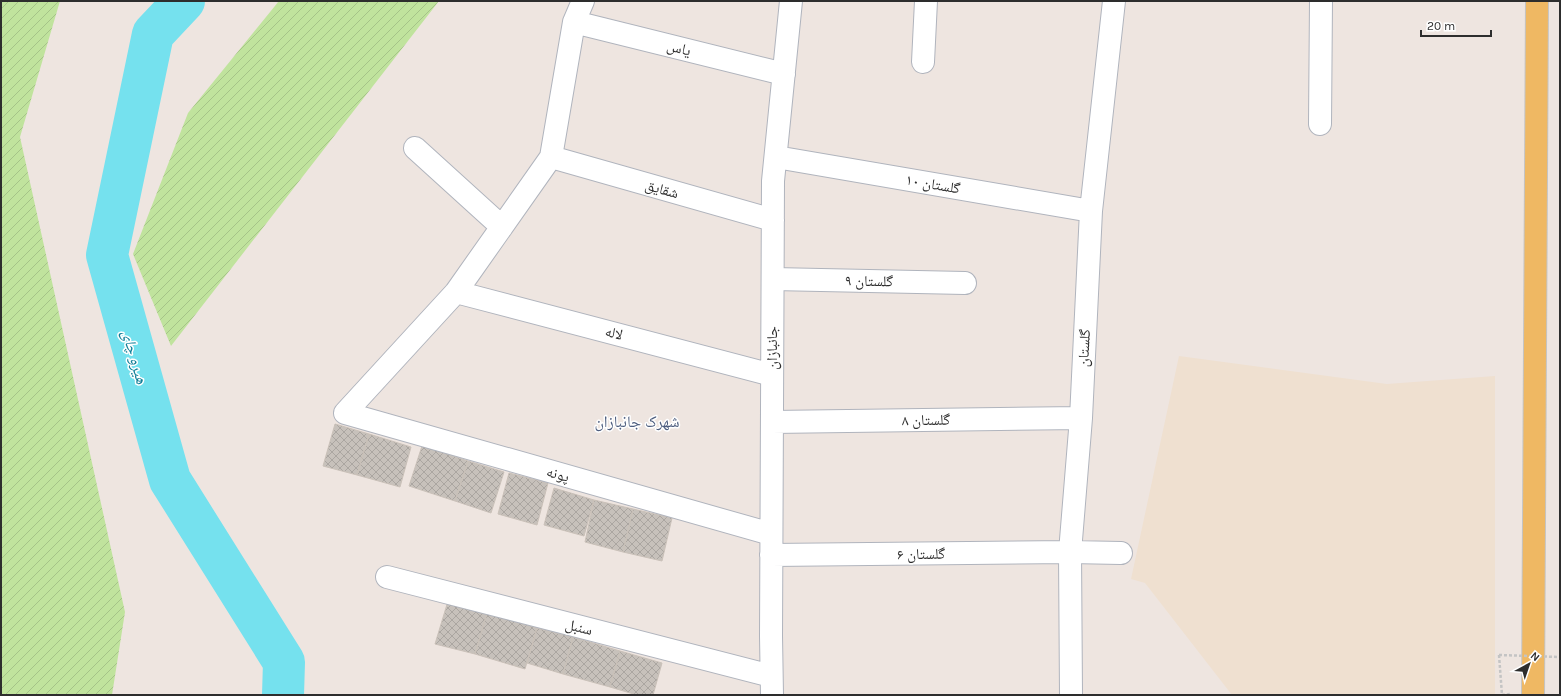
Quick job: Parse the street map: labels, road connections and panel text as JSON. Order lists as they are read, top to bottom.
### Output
{
  "streets": {
    "street": [
      "یاس",
      "گلستان ۱۰",
      "شقایق",
      "گلستان ۹",
      "لاله",
      "جانبازان",
      "گلستان",
      "گلستان ۸",
      "پونه",
      "گلستان ۶",
      "سنبل"
    ]
  },
  "crossings": [
    ["یاس", "جانبازان"],
    ["گلستان ۱۰", "جانبازان"],
    ["گلستان ۱۰", "گلستان"],
    ["شقایق", "جانبازان"],
    ["گلستان ۹", "جانبازان"],
    ["لاله", "جانبازان"],
    ["لاله", "پونه"],
    ["جانبازان", "گلستان ۸"],
    ["جانبازان", "پونه"],
    ["جانبازان", "گلستان ۶"],
    ["جانبازان", "سنبل"],
    ["گلستان", "گلستان ۸"],
    ["گلستان", "گلستان ۶"]
  ],
  "districts": ["شهرک جانبازان"],
  "water": ["هیرو چای"],
  "scale_bar": "20 m",
  "north": "top right"
}
